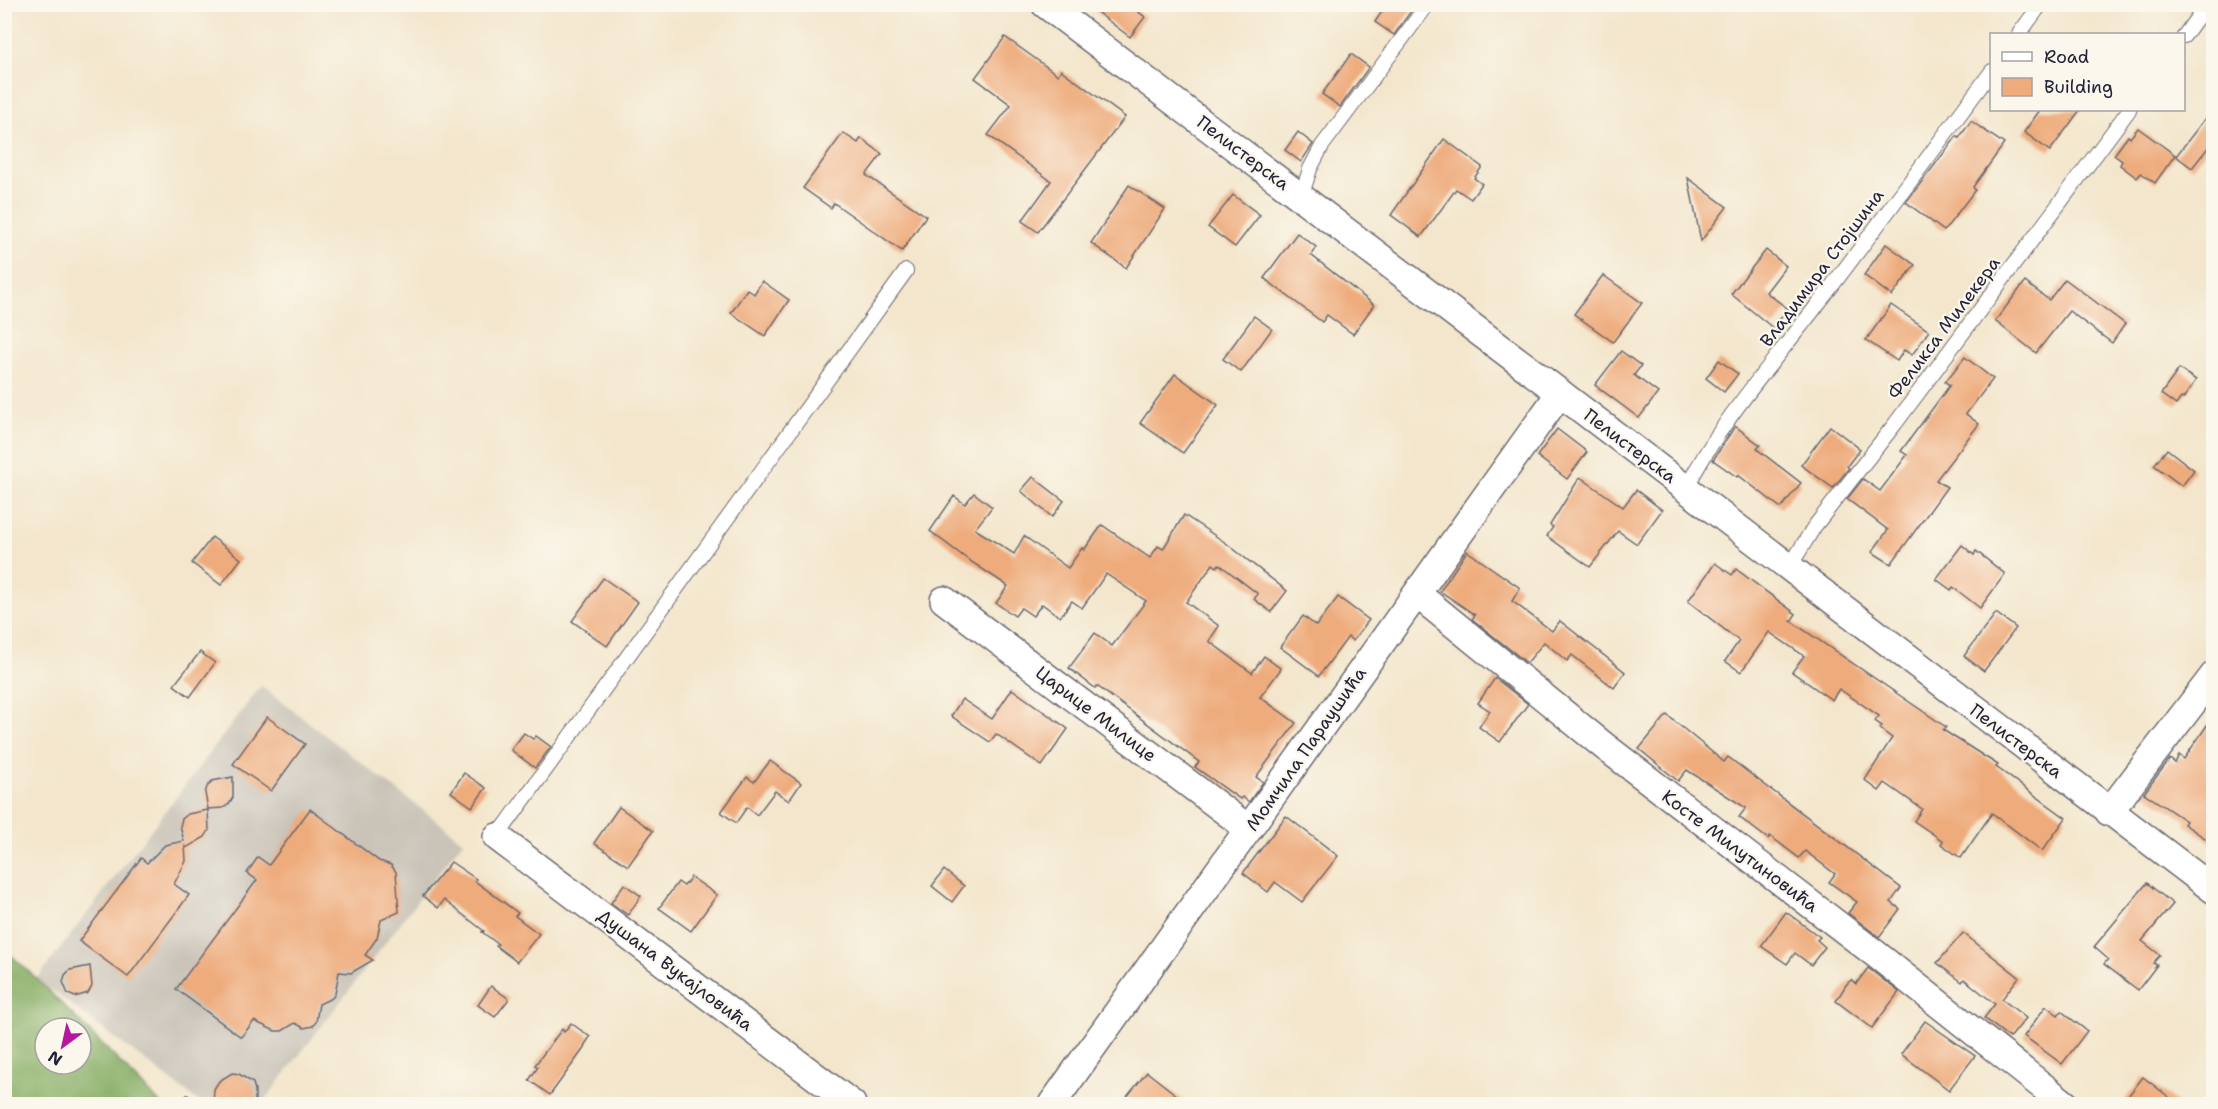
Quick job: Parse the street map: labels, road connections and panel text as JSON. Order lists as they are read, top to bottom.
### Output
{
  "streets": {
    "street": [
      "Пелистерска",
      "Царице Милице",
      "Момчила Параушића",
      "Косте Милутиновића",
      "Душана Вукајловића"
    ],
    "lane": ["Владимира Стојшина", "Феликса Милекера"]
  },
  "crossings": [
    ["Пелистерска", "Владимира Стојшина"],
    ["Пелистерска", "Феликса Милекера"],
    ["Пелистерска", "Момчила Параушића"],
    ["Царице Милице", "Момчила Параушића"],
    ["Момчила Параушића", "Косте Милутиновића"]
  ],
  "legend": ["Road", "Building"],
  "north": "bottom left"
}
